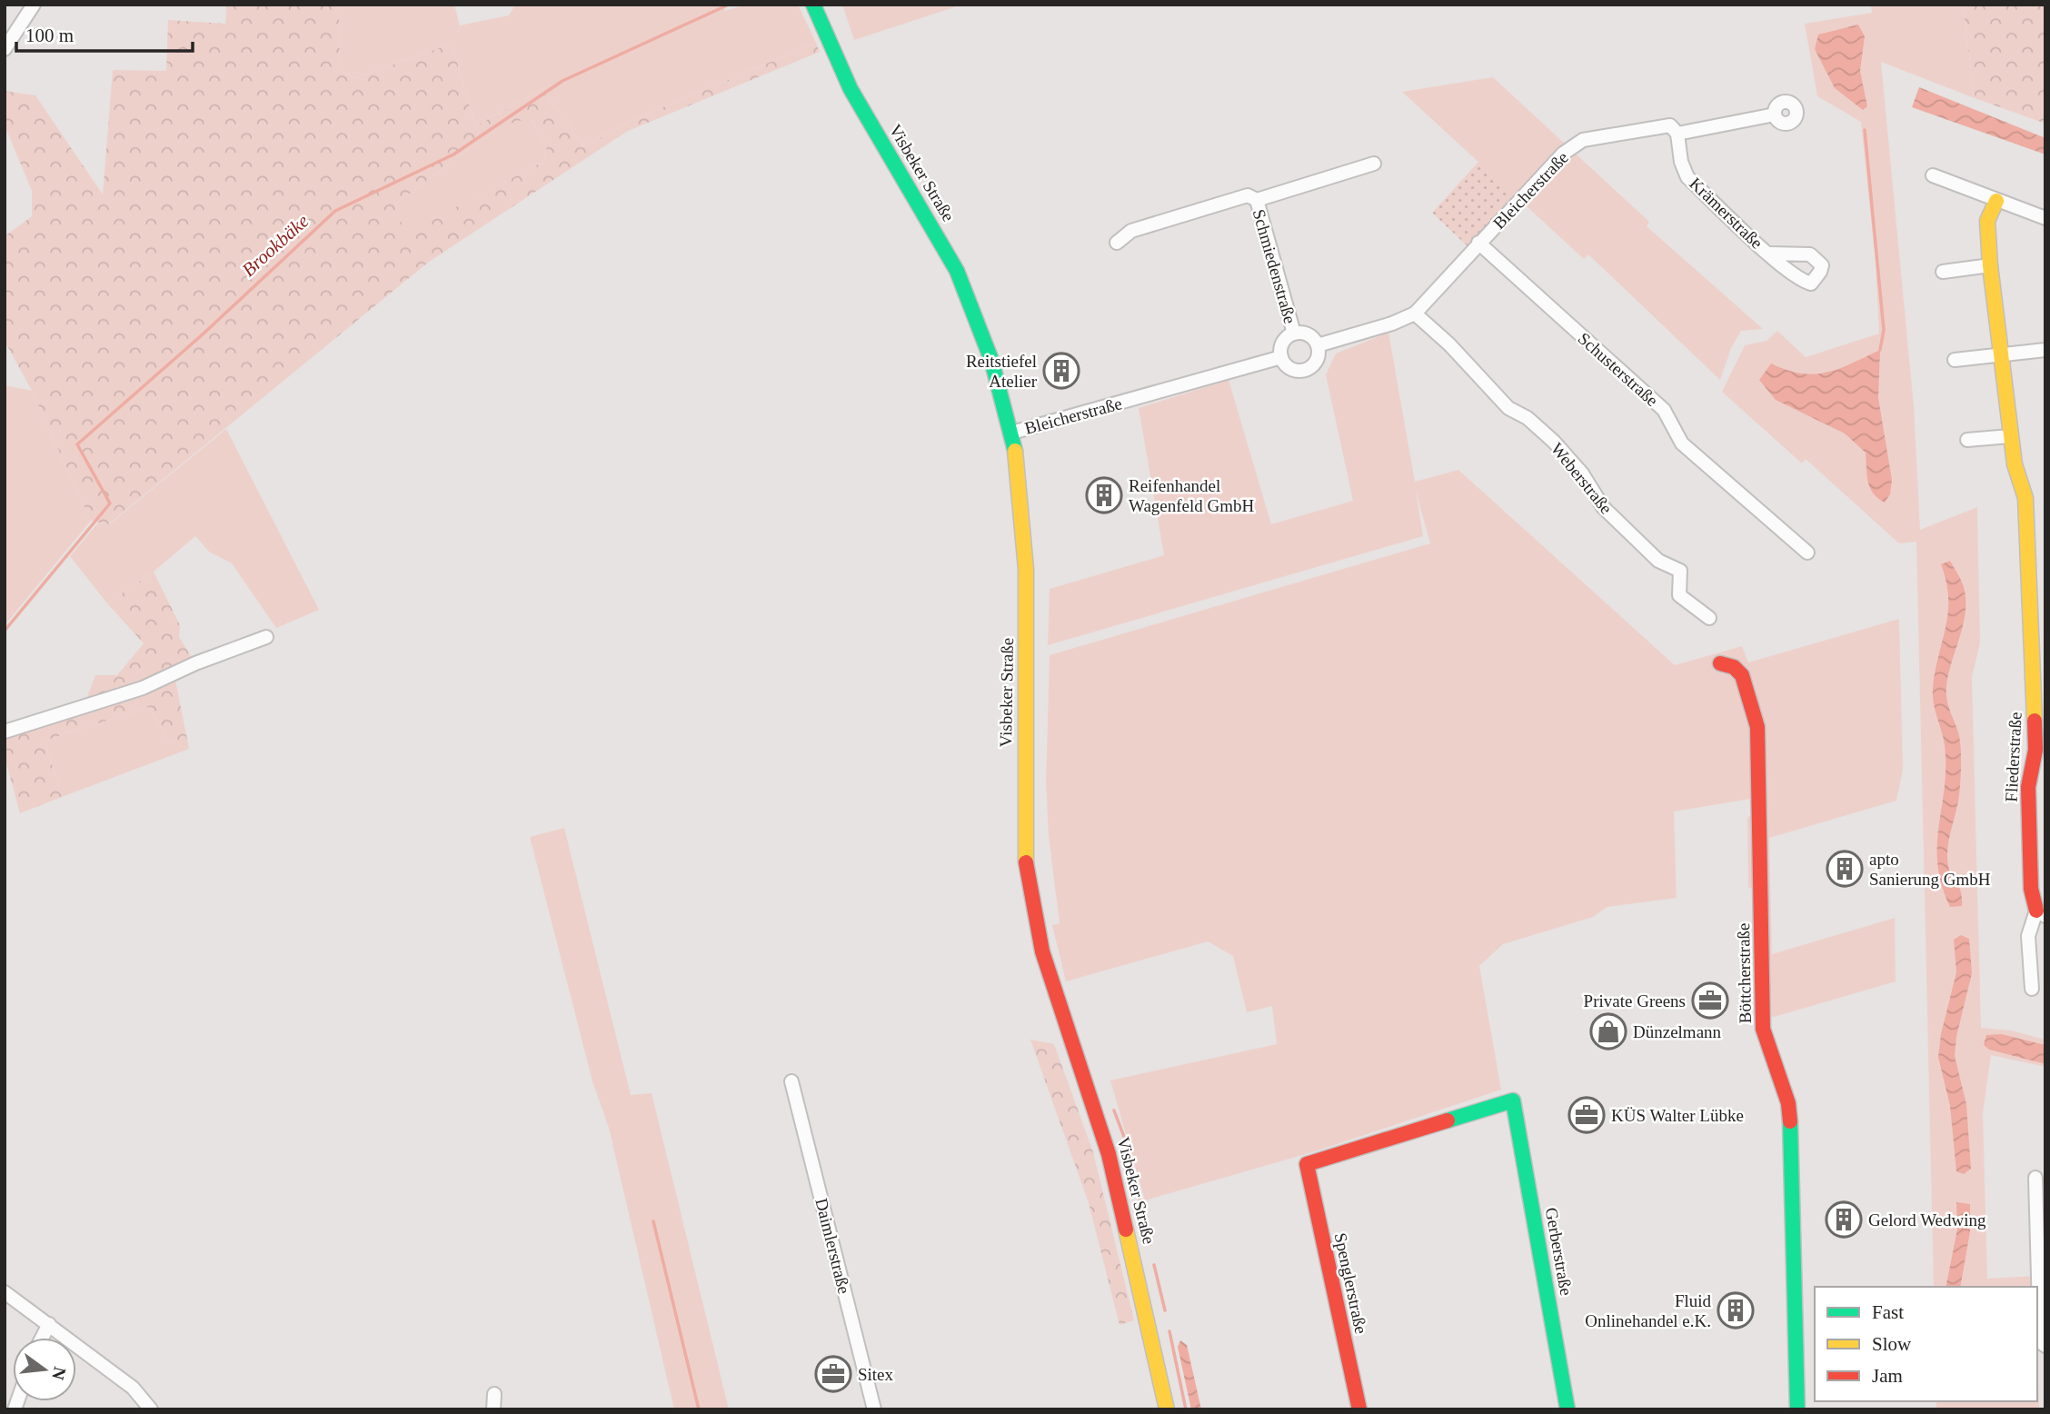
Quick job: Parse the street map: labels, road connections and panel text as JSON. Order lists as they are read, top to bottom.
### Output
{
  "streets": {
    "street": [
      "Visbeker Straße",
      "Bleicherstraße",
      "Krämerstraße",
      "Schmiedenstraße",
      "Schusterstraße",
      "Weberstraße",
      "Fliederstraße",
      "Böttcherstraße",
      "Daimlerstraße",
      "Gerberstraße",
      "Spenglerstraße"
    ]
  },
  "crossings": [
    ["Visbeker Straße", "Bleicherstraße"],
    ["Bleicherstraße", "Krämerstraße"],
    ["Bleicherstraße", "Schmiedenstraße"],
    ["Bleicherstraße", "Schusterstraße"],
    ["Bleicherstraße", "Weberstraße"],
    ["Gerberstraße", "Spenglerstraße"]
  ],
  "water": ["Brookbäke"],
  "places": {
    "building": [
      "Reitstiefel Atelier",
      "Reifenhandel Wagenfeld GmbH",
      "apto Sanierung GmbH",
      "Gelord Wedwing",
      "Fluid Onlinehandel e.K."
    ],
    "office": ["Private Greens", "KÜS Walter Lübke", "Sitex"],
    "shop": ["Dünzelmann"]
  },
  "legend": ["Fast", "Slow", "Jam"],
  "scale_bar": "100 m",
  "north": "right"
}
